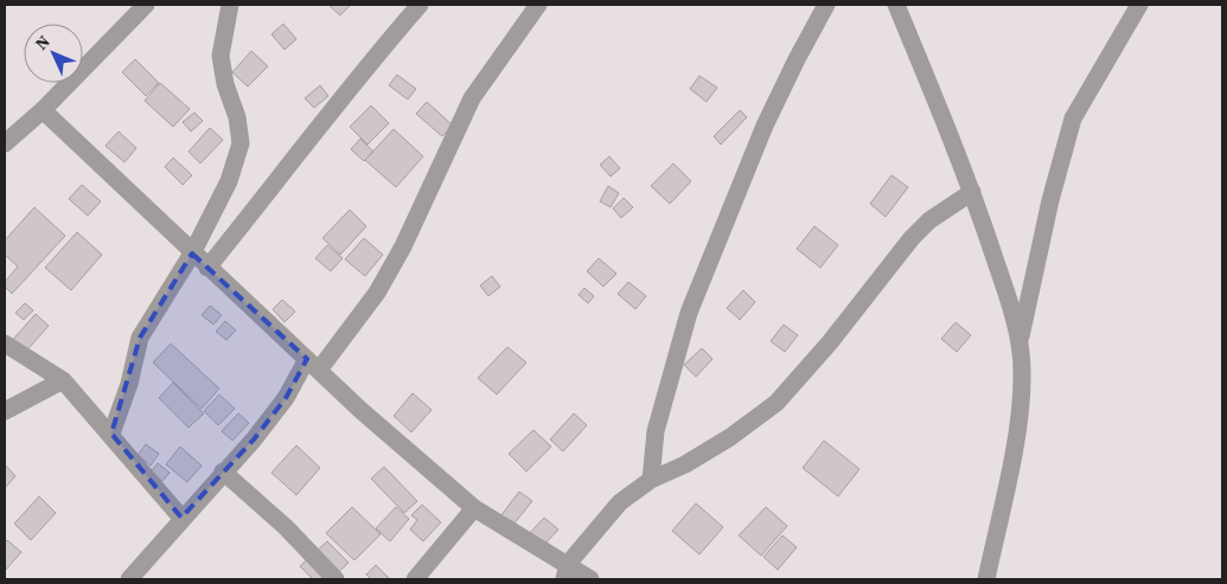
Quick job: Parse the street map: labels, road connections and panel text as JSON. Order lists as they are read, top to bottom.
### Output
{
  "north": "top left"
}
